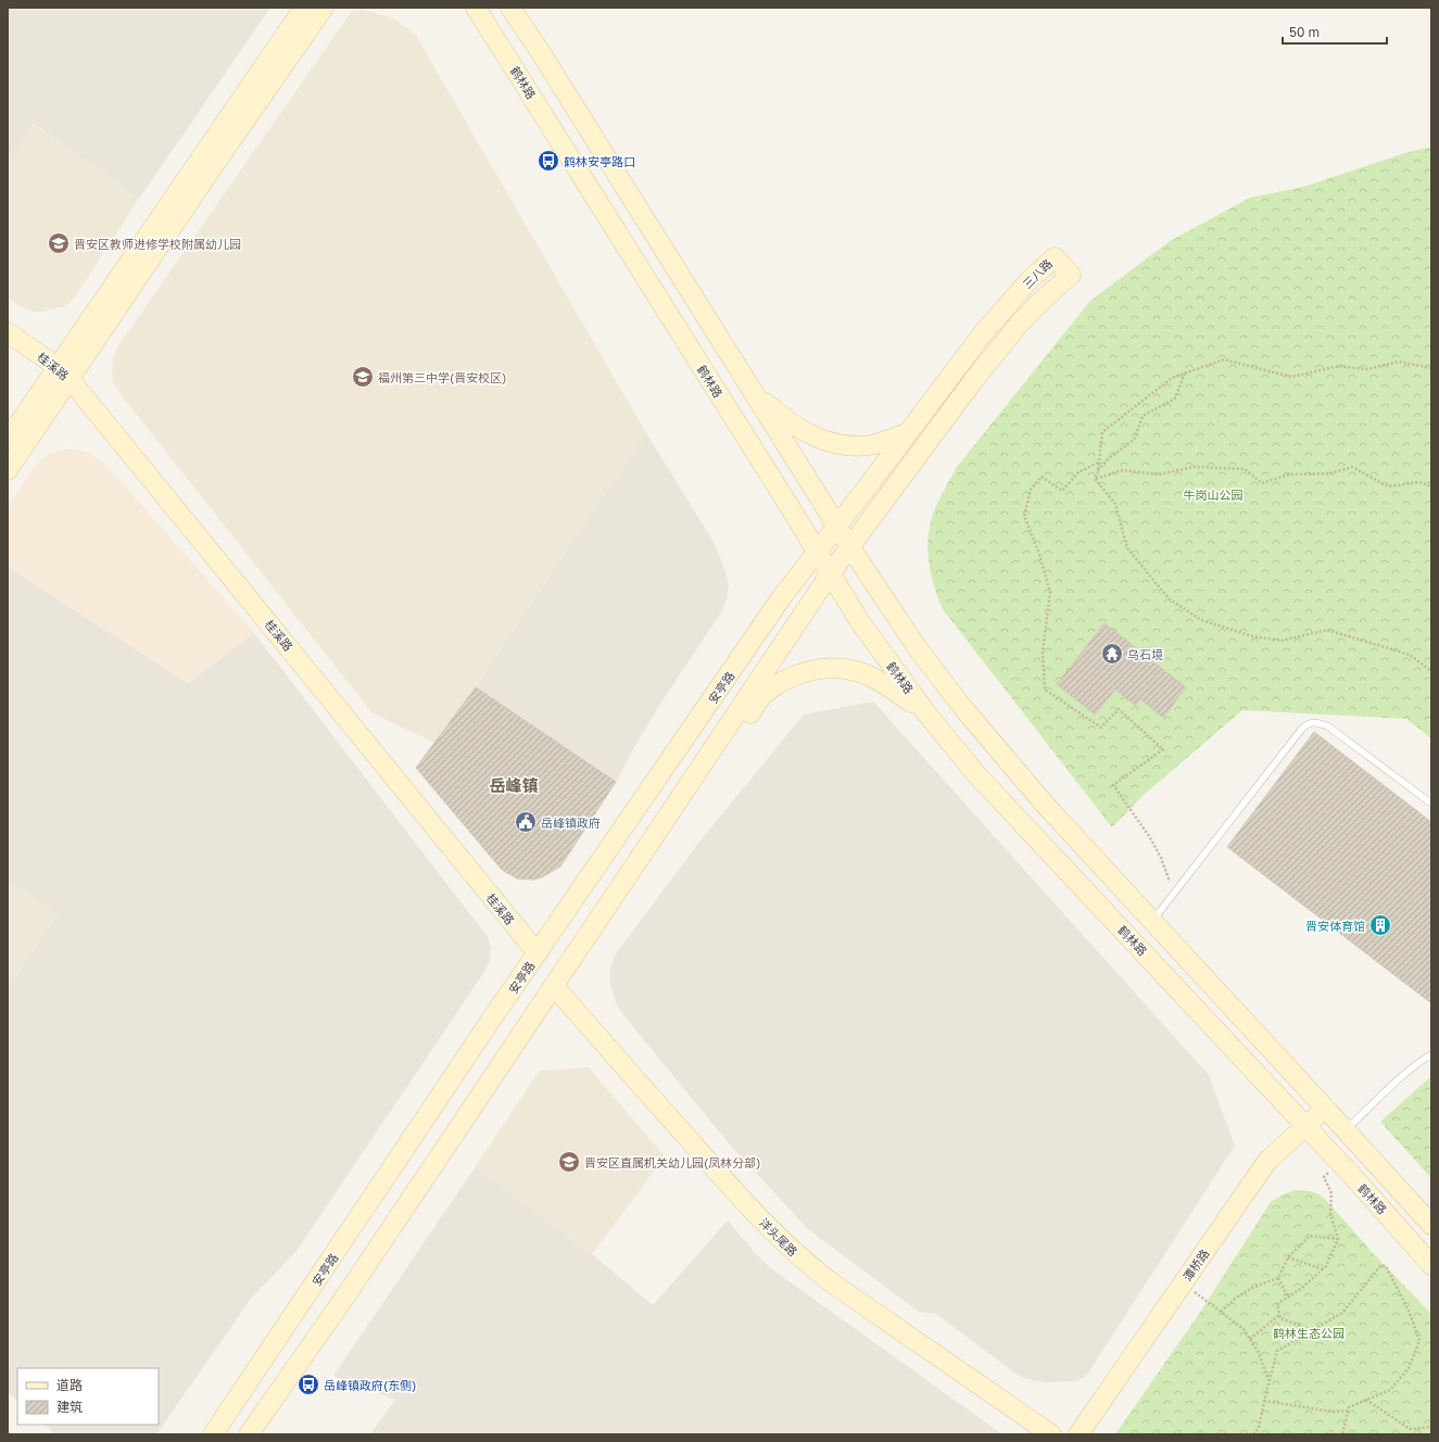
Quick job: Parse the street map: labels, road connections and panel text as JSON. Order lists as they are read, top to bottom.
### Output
{
  "streets": {
    "main road": [
      "鹤林路",
      "三八路",
      "桂溪路",
      "安亭路",
      "洋头尾路",
      "潭桥路"
    ]
  },
  "crossings": [
    ["鹤林路", "安亭路"],
    ["鹤林路", "潭桥路"],
    ["三八路", "安亭路"],
    ["桂溪路", "安亭路"]
  ],
  "districts": ["岳峰镇"],
  "parks": ["牛岗山公园", "鹤林生态公园"],
  "places": {
    "bus stop": ["鹤林安亭路口", "岳峰镇政府(东侧)"],
    "school or university": ["晋安区教师进修学校附属幼儿园", "福州第三中学(晋安校区)", "晋安区直属机关幼儿园(凤林分部)"],
    "temple": ["乌石境"],
    "public building": ["岳峰镇政府"],
    "building": ["晋安体育馆"]
  },
  "legend": ["道路", "建筑"],
  "scale_bar": "50 m"
}
